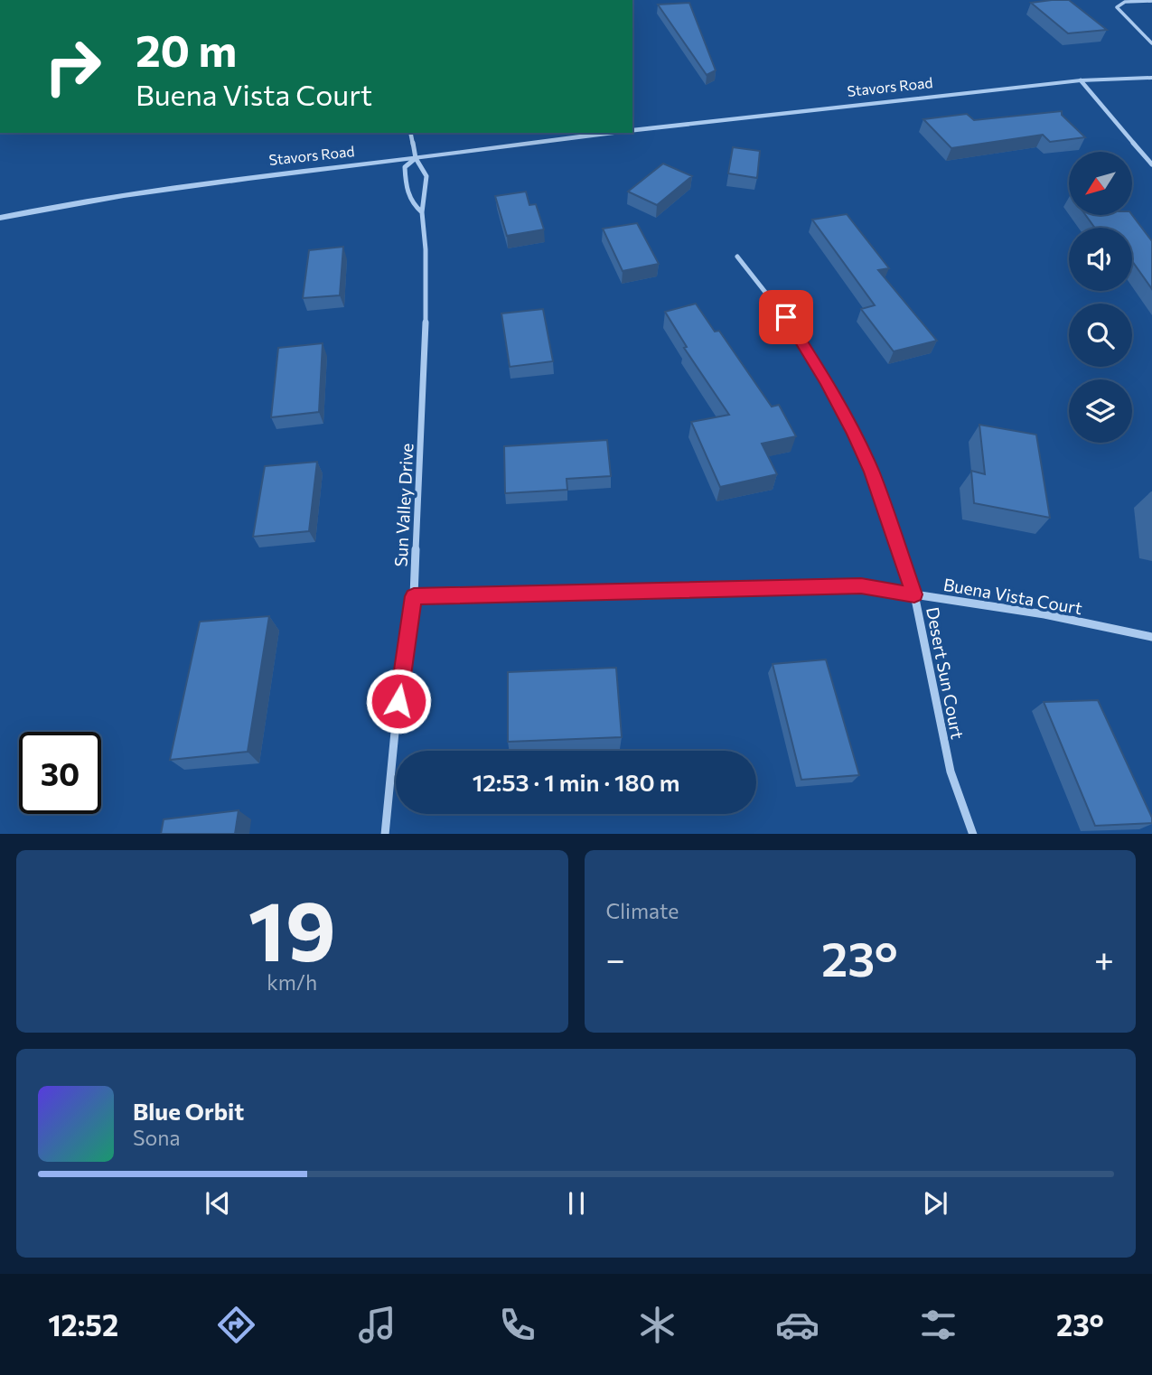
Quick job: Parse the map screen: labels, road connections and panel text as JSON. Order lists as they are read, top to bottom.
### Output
{
  "streets": {
    "street": [
      "Stavors Road",
      "Sun Valley Drive",
      "Buena Vista Court",
      "Desert Sun Court"
    ]
  },
  "crossings": [
    ["Stavors Road", "Sun Valley Drive"],
    ["Sun Valley Drive", "Buena Vista Court"],
    ["Buena Vista Court", "Desert Sun Court"]
  ],
  "north": "bottom left",
  "page": {
    "turn": ["20 m", "Buena Vista Court"],
    "limit": "30",
    "trip": "12:53 · 1 min · 180 m",
    "tile": [
      ["19", "km/h"],
      "Climate"
    ],
    "heat": ["−", "23°", "+"],
    "song": ["Blue Orbit", "Sona"],
    "tabs": ["12:52", "23°"]
  }
}
